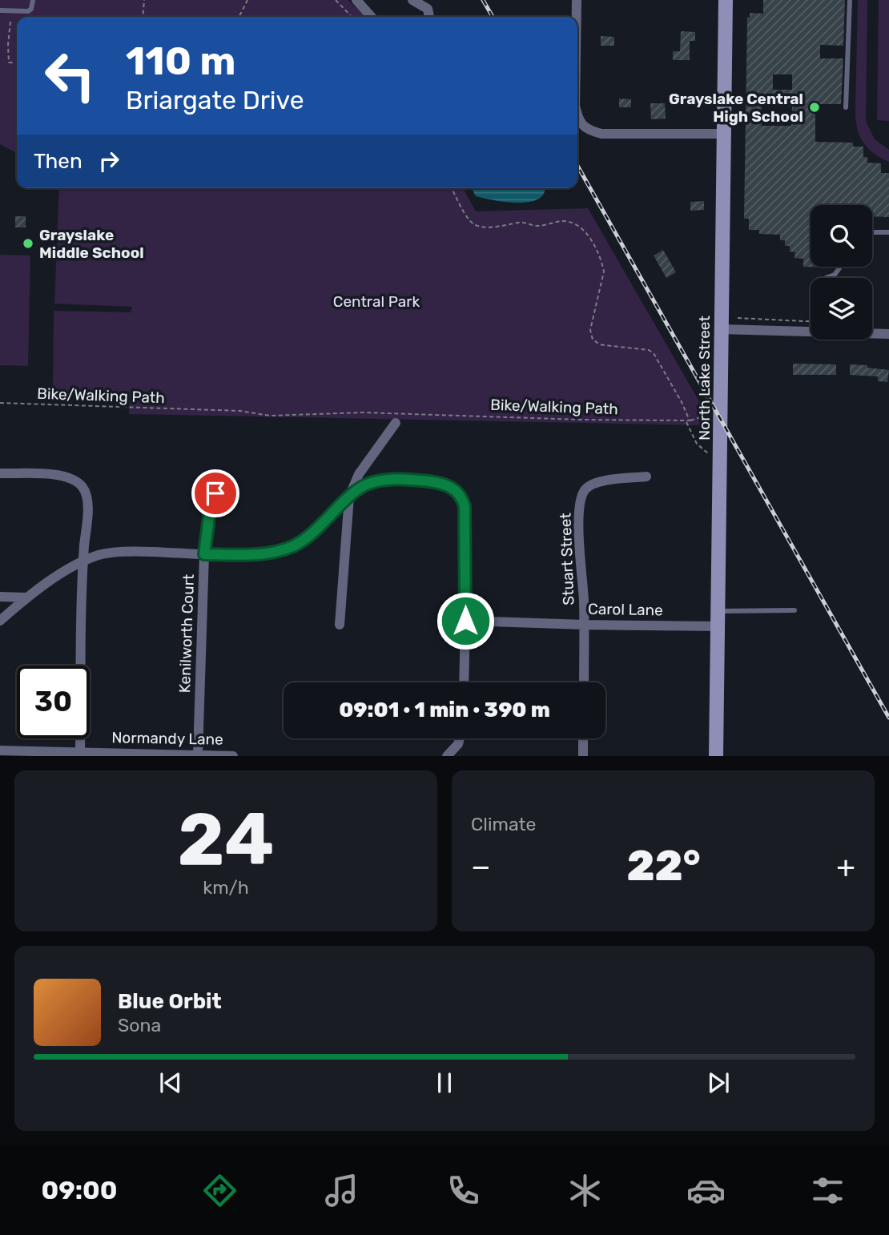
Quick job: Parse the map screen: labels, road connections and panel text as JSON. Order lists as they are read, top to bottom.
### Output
{
  "streets": {
    "street": [
      "North Lake Street",
      "Stuart Street",
      "Carol Lane",
      "Kenilworth Court",
      "Normandy Lane"
    ],
    "path": ["Bike/Walking Path"]
  },
  "crossings": [
    ["North Lake Street", "Carol Lane"],
    ["Stuart Street", "Carol Lane"],
    ["Kenilworth Court", "Normandy Lane"]
  ],
  "parks": ["Central Park"],
  "places": ["Grayslake Central High School", "Grayslake Middle School"],
  "page": {
    "turn": ["110 m", "Briargate Drive"],
    "then": "Then",
    "limit": "30",
    "trip": "09:01 · 1 min · 390 m",
    "tile": [
      ["24", "km/h"],
      "Climate"
    ],
    "heat": ["−", "22°", "+"],
    "song": ["Blue Orbit", "Sona"],
    "tabs": "09:00"
  }
}
